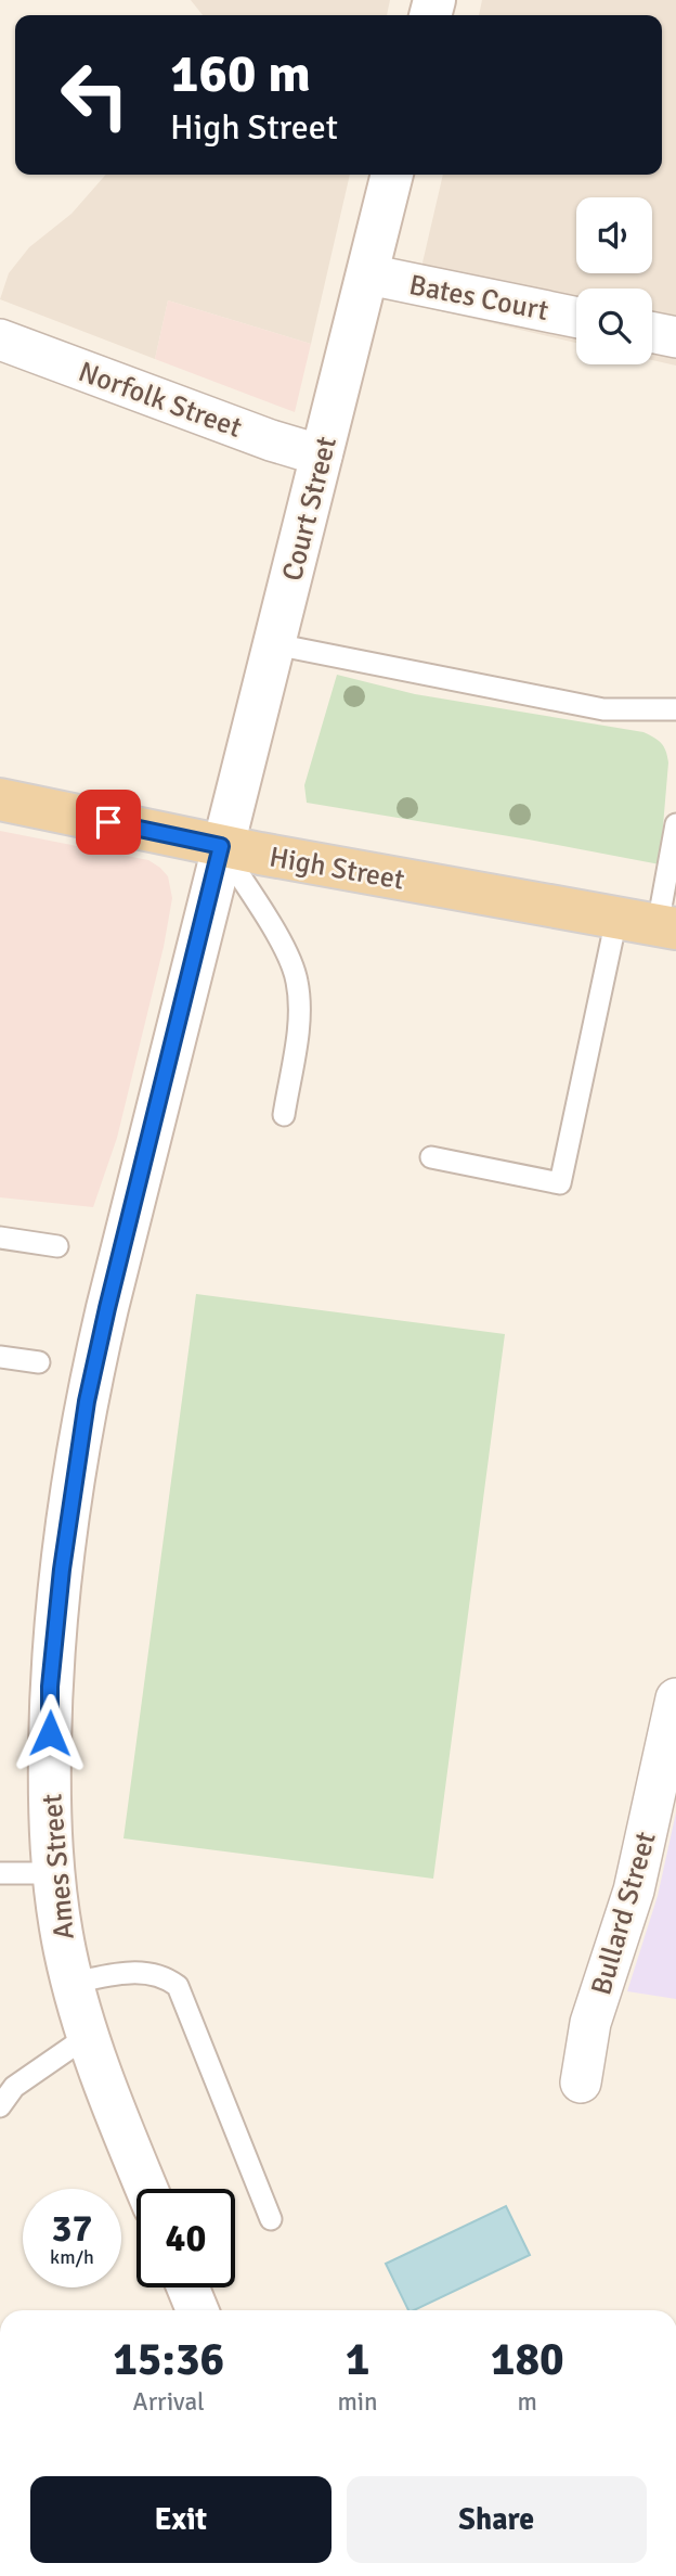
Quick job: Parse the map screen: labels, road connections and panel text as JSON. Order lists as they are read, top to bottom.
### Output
{
  "streets": {
    "main road": ["High Street"],
    "street": [
      "Bates Court",
      "Norfolk Street",
      "Court Street",
      "Ames Street",
      "Bullard Street"
    ]
  },
  "crossings": [
    ["Bates Court", "Court Street"],
    ["Norfolk Street", "Court Street"],
    ["Court Street", "High Street"],
    ["Court Street", "Ames Street"],
    ["High Street", "Ames Street"]
  ],
  "page": {
    "turn": ["160 m", "High Street"],
    "speed": "37 km/h",
    "limit": "40",
    "eta": [
      "15:36",
      "Arrival",
      "1",
      "min",
      "180",
      "m"
    ],
    "buttons": ["Exit", "Share"]
  }
}
